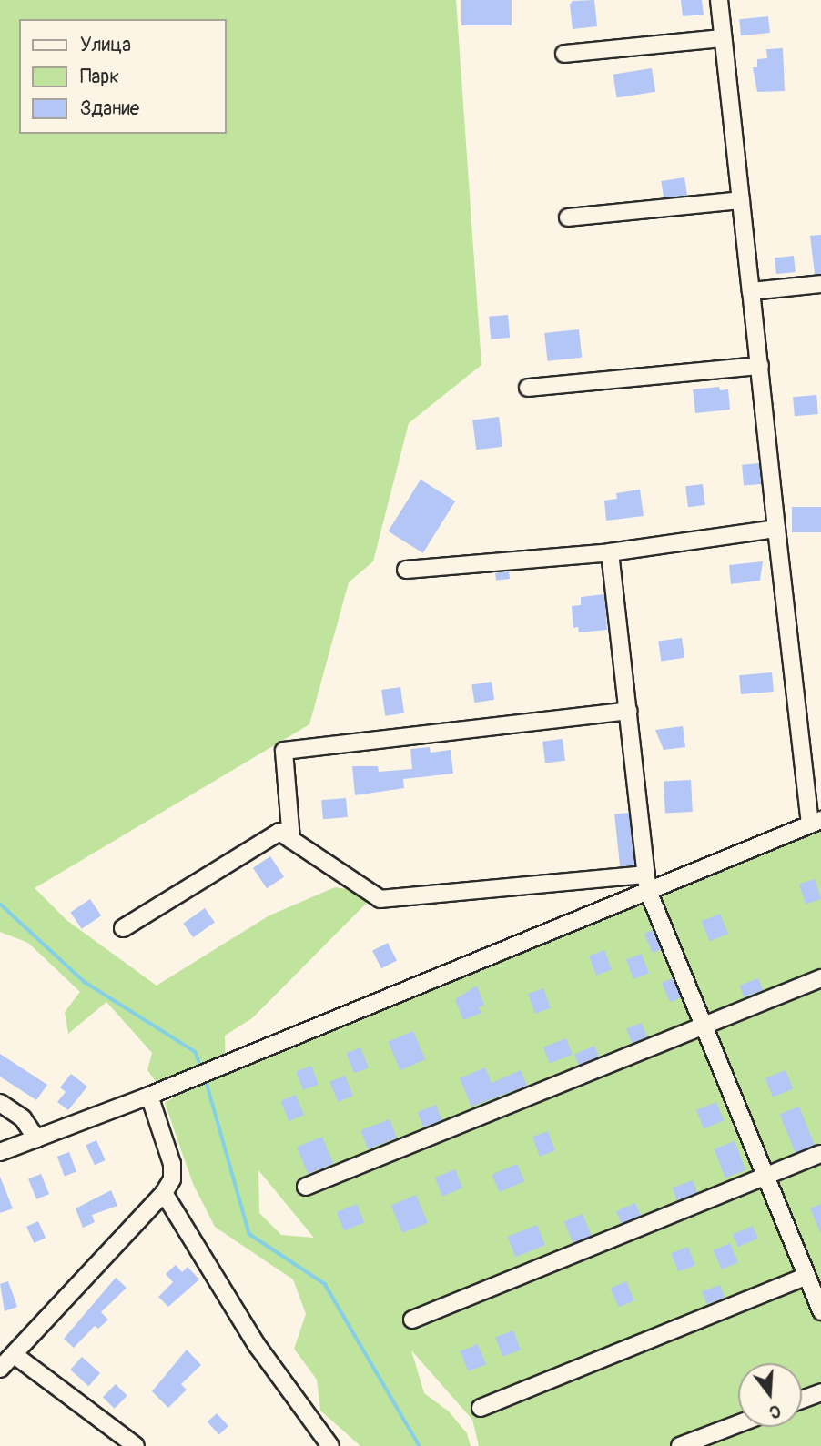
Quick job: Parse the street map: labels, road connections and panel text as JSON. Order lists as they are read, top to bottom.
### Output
{
  "legend": ["Улица", "Парк", "Здание"],
  "north": "bottom"
}
